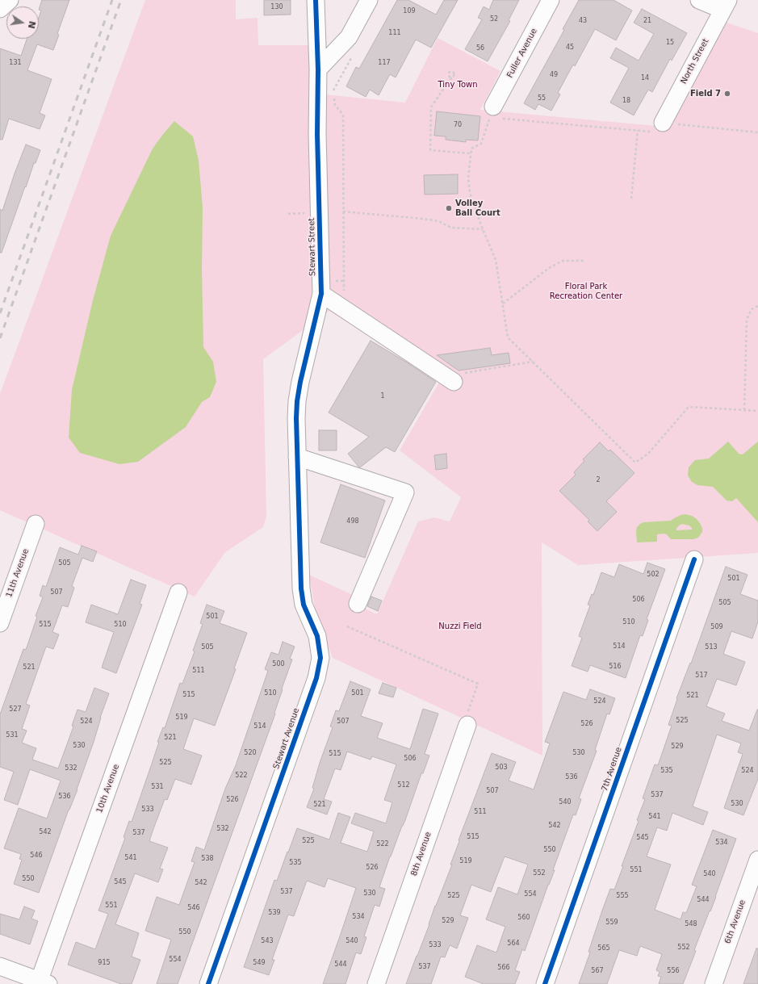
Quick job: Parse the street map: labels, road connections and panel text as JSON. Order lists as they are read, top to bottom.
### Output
{
  "streets": {
    "street": [
      "Fuller Avenue",
      "North Street",
      "Stewart Street",
      "11th Avenue",
      "Stewart Avenue",
      "7th Avenue",
      "10th Avenue",
      "8th Avenue",
      "6th Avenue"
    ]
  },
  "crossings": [
    ["Stewart Street", "Stewart Avenue"]
  ],
  "parks": ["Tiny Town", "Floral Park Recreation Center", "Nuzzi Field"],
  "places": ["Field 7", "Volley Ball Court"],
  "house_numbers": [
    "130",
    "109",
    "52",
    "43",
    "21",
    "111",
    "15",
    "45",
    "56",
    "131",
    "117",
    "49",
    "14",
    "55",
    "18",
    "70",
    "1",
    "2",
    "498",
    "505",
    "502",
    "501",
    "507",
    "506",
    "505",
    "501",
    "510",
    "515",
    "510",
    "509",
    "514",
    "505",
    "513",
    "500",
    "516",
    "521",
    "511",
    "517",
    "510",
    "501",
    "515",
    "521",
    "524",
    "527",
    "519",
    "525",
    "524",
    "507",
    "526",
    "514",
    "531",
    "521",
    "530",
    "529",
    "520",
    "530",
    "515",
    "506",
    "525",
    "503",
    "532",
    "535",
    "524",
    "522",
    "536",
    "512",
    "531",
    "507",
    "537",
    "536",
    "526",
    "540",
    "530",
    "521",
    "533",
    "511",
    "541",
    "542",
    "532",
    "542",
    "537",
    "515",
    "545",
    "525",
    "534",
    "522",
    "550",
    "546",
    "541",
    "538",
    "519",
    "535",
    "526",
    "551",
    "552",
    "540",
    "550",
    "545",
    "542",
    "537",
    "530",
    "554",
    "525",
    "555",
    "544",
    "551",
    "546",
    "539",
    "534",
    "560",
    "529",
    "559",
    "548",
    "550",
    "543",
    "540",
    "564",
    "533",
    "552",
    "565",
    "554",
    "915",
    "549",
    "544",
    "537",
    "566",
    "567",
    "556"
  ],
  "north": "right"
}
